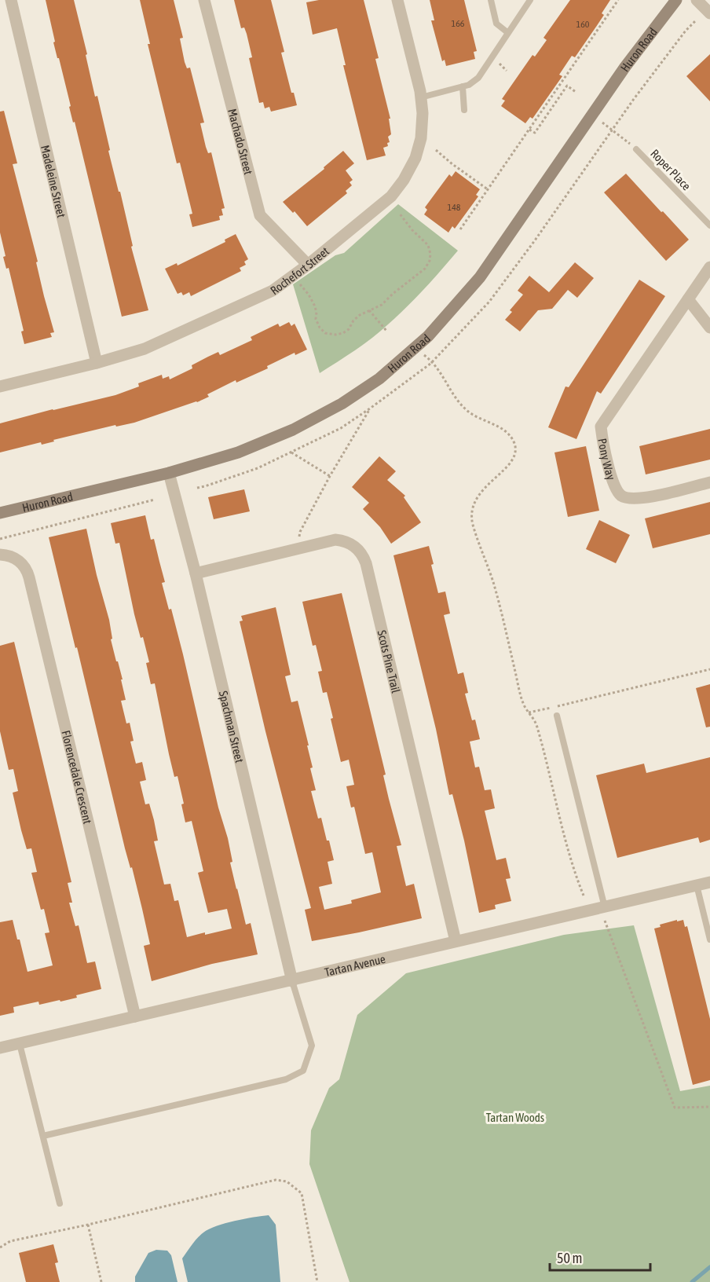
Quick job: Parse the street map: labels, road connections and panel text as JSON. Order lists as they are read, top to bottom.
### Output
{
  "streets": {
    "main road": ["Huron Road"],
    "street": [
      "Machado Street",
      "Madeleine Street",
      "Rochefort Street",
      "Pony Way",
      "Scots Pine Trail",
      "Spachman Street",
      "Florencedale Crescent",
      "Tartan Avenue"
    ],
    "lane": ["Roper Place"]
  },
  "crossings": [
    ["Huron Road", "Spachman Street"],
    ["Machado Street", "Rochefort Street"],
    ["Madeleine Street", "Rochefort Street"],
    ["Scots Pine Trail", "Spachman Street"],
    ["Scots Pine Trail", "Tartan Avenue"],
    ["Spachman Street", "Tartan Avenue"],
    ["Florencedale Crescent", "Tartan Avenue"]
  ],
  "parks": ["Tartan Woods"],
  "house_numbers": ["166", "160", "148"],
  "scale_bar": "50 m"
}
